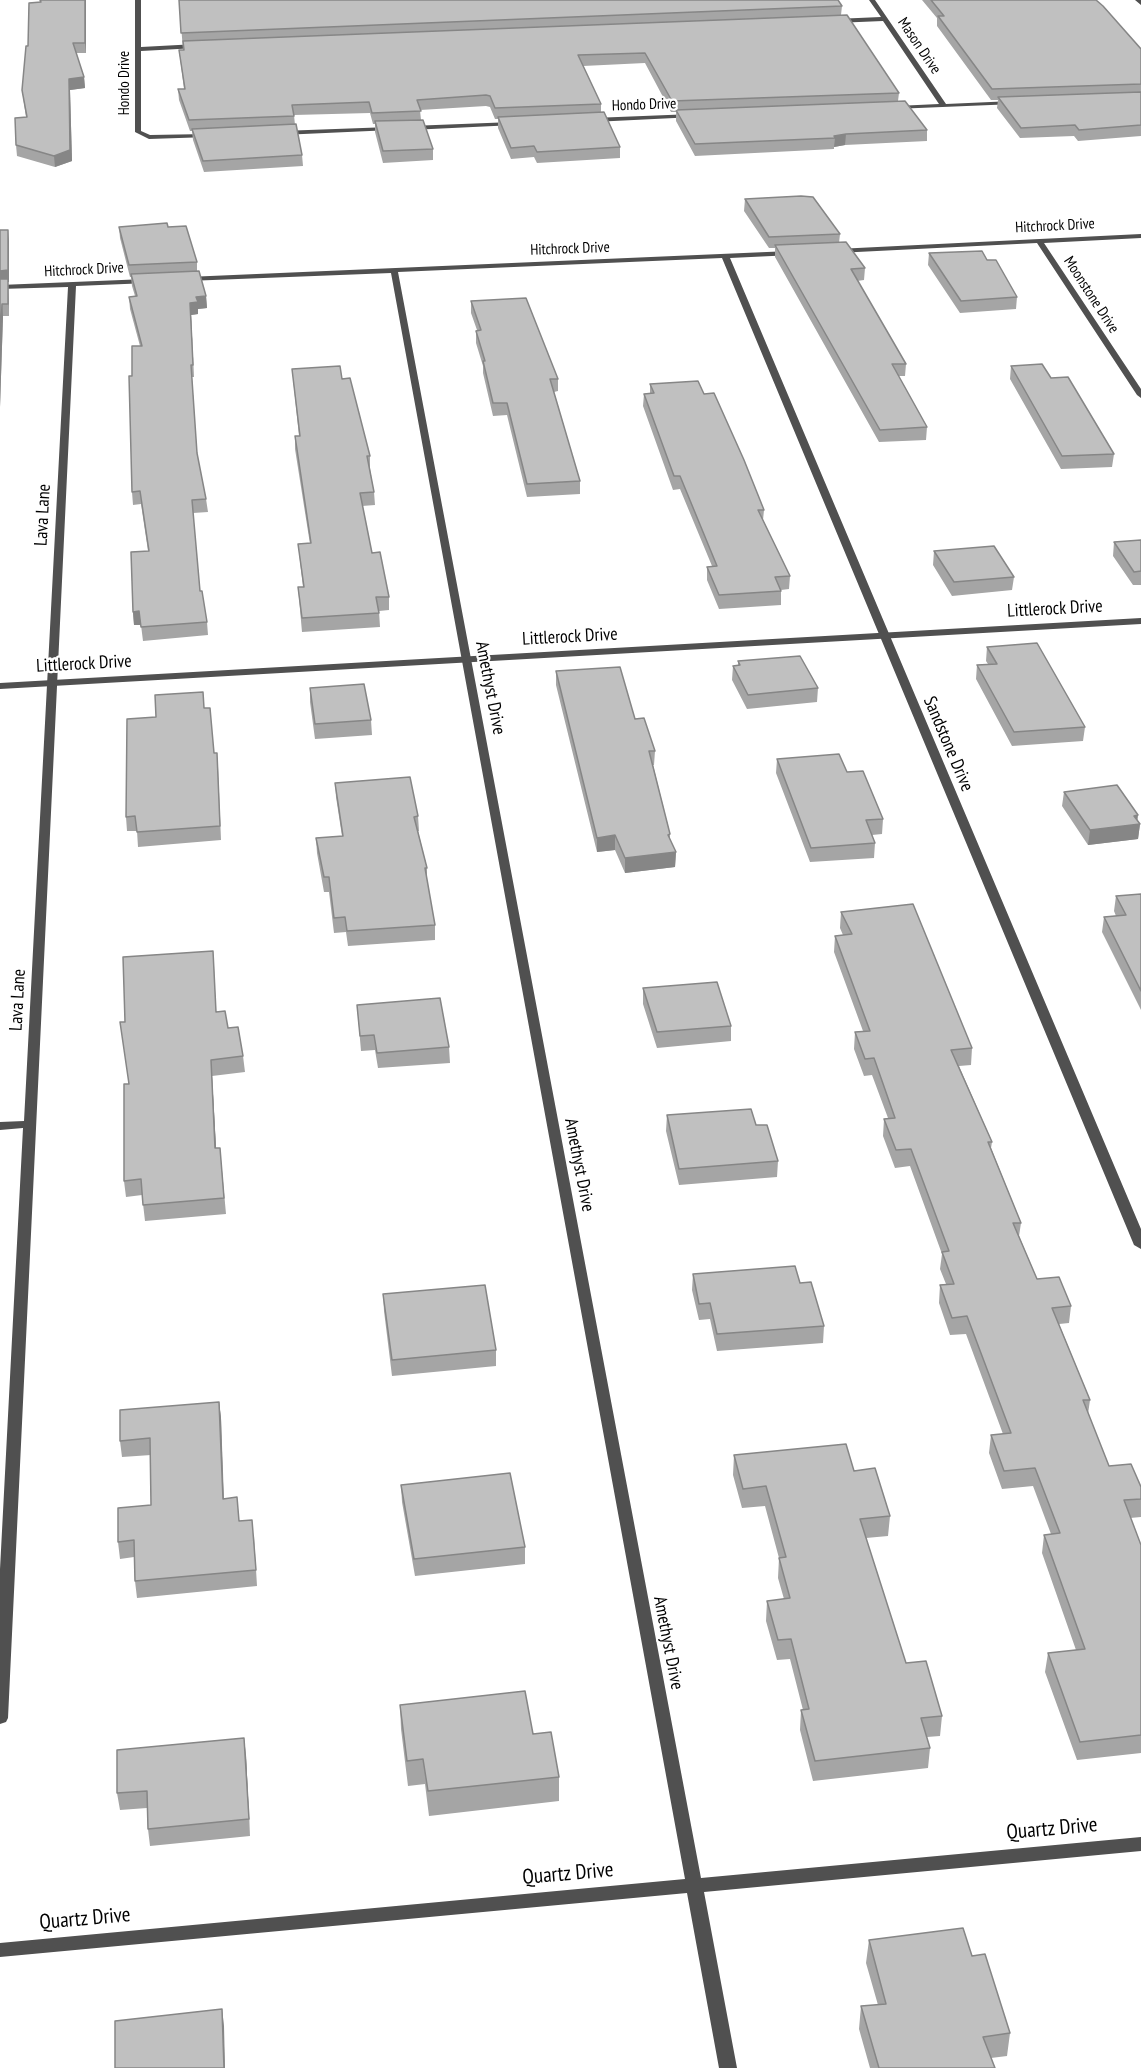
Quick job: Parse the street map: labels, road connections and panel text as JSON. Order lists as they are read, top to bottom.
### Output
{
  "streets": {
    "street": [
      "Mason Drive",
      "Hondo Drive",
      "Hitchrock Drive",
      "Moonstone Drive",
      "Lava Lane",
      "Littlerock Drive",
      "Amethyst Drive",
      "Sandstone Drive",
      "Quartz Drive"
    ]
  },
  "crossings": [
    ["Hitchrock Drive", "Moonstone Drive"],
    ["Hitchrock Drive", "Lava Lane"],
    ["Hitchrock Drive", "Amethyst Drive"],
    ["Hitchrock Drive", "Sandstone Drive"],
    ["Lava Lane", "Littlerock Drive"],
    ["Littlerock Drive", "Amethyst Drive"],
    ["Littlerock Drive", "Sandstone Drive"],
    ["Amethyst Drive", "Quartz Drive"]
  ]
}
